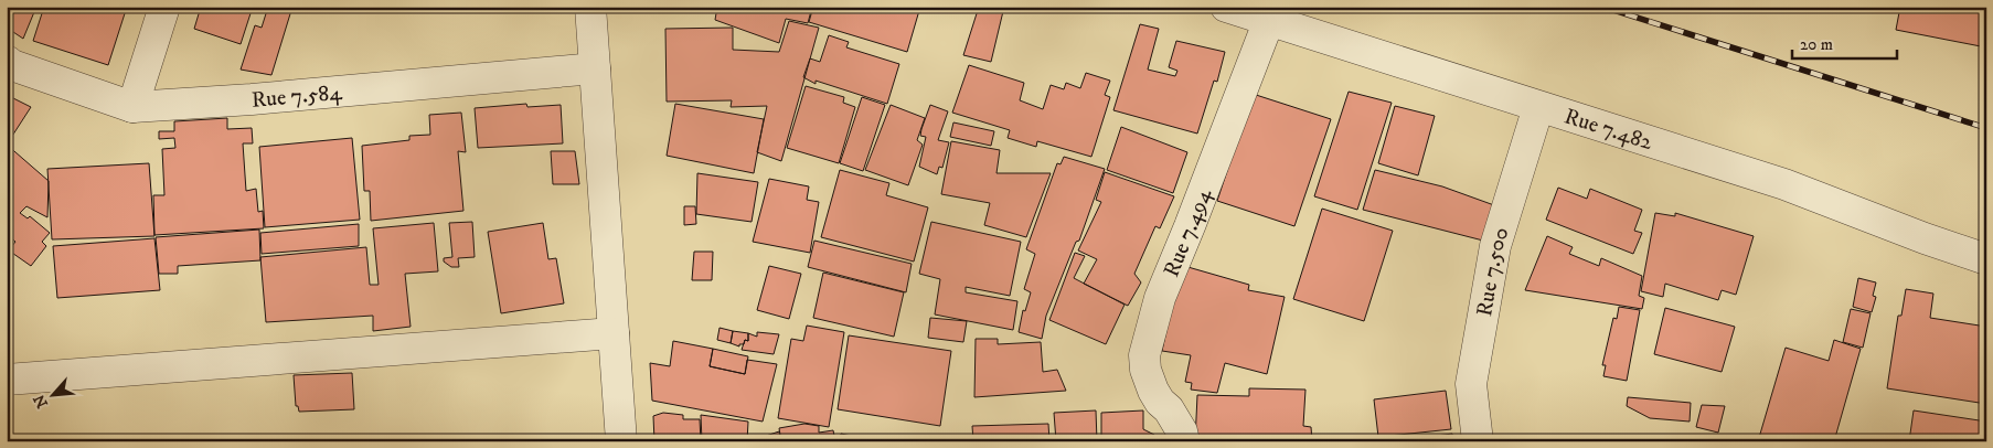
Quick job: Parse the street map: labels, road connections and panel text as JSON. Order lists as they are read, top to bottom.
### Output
{
  "streets": {
    "street": [
      "Rue 7.584",
      "Rue 7.482",
      "Rue 7.494",
      "Rue 7.500"
    ]
  },
  "crossings": [
    ["Rue 7.482", "Rue 7.494"],
    ["Rue 7.482", "Rue 7.500"]
  ],
  "scale_bar": "20 m",
  "north": "bottom left"
}
